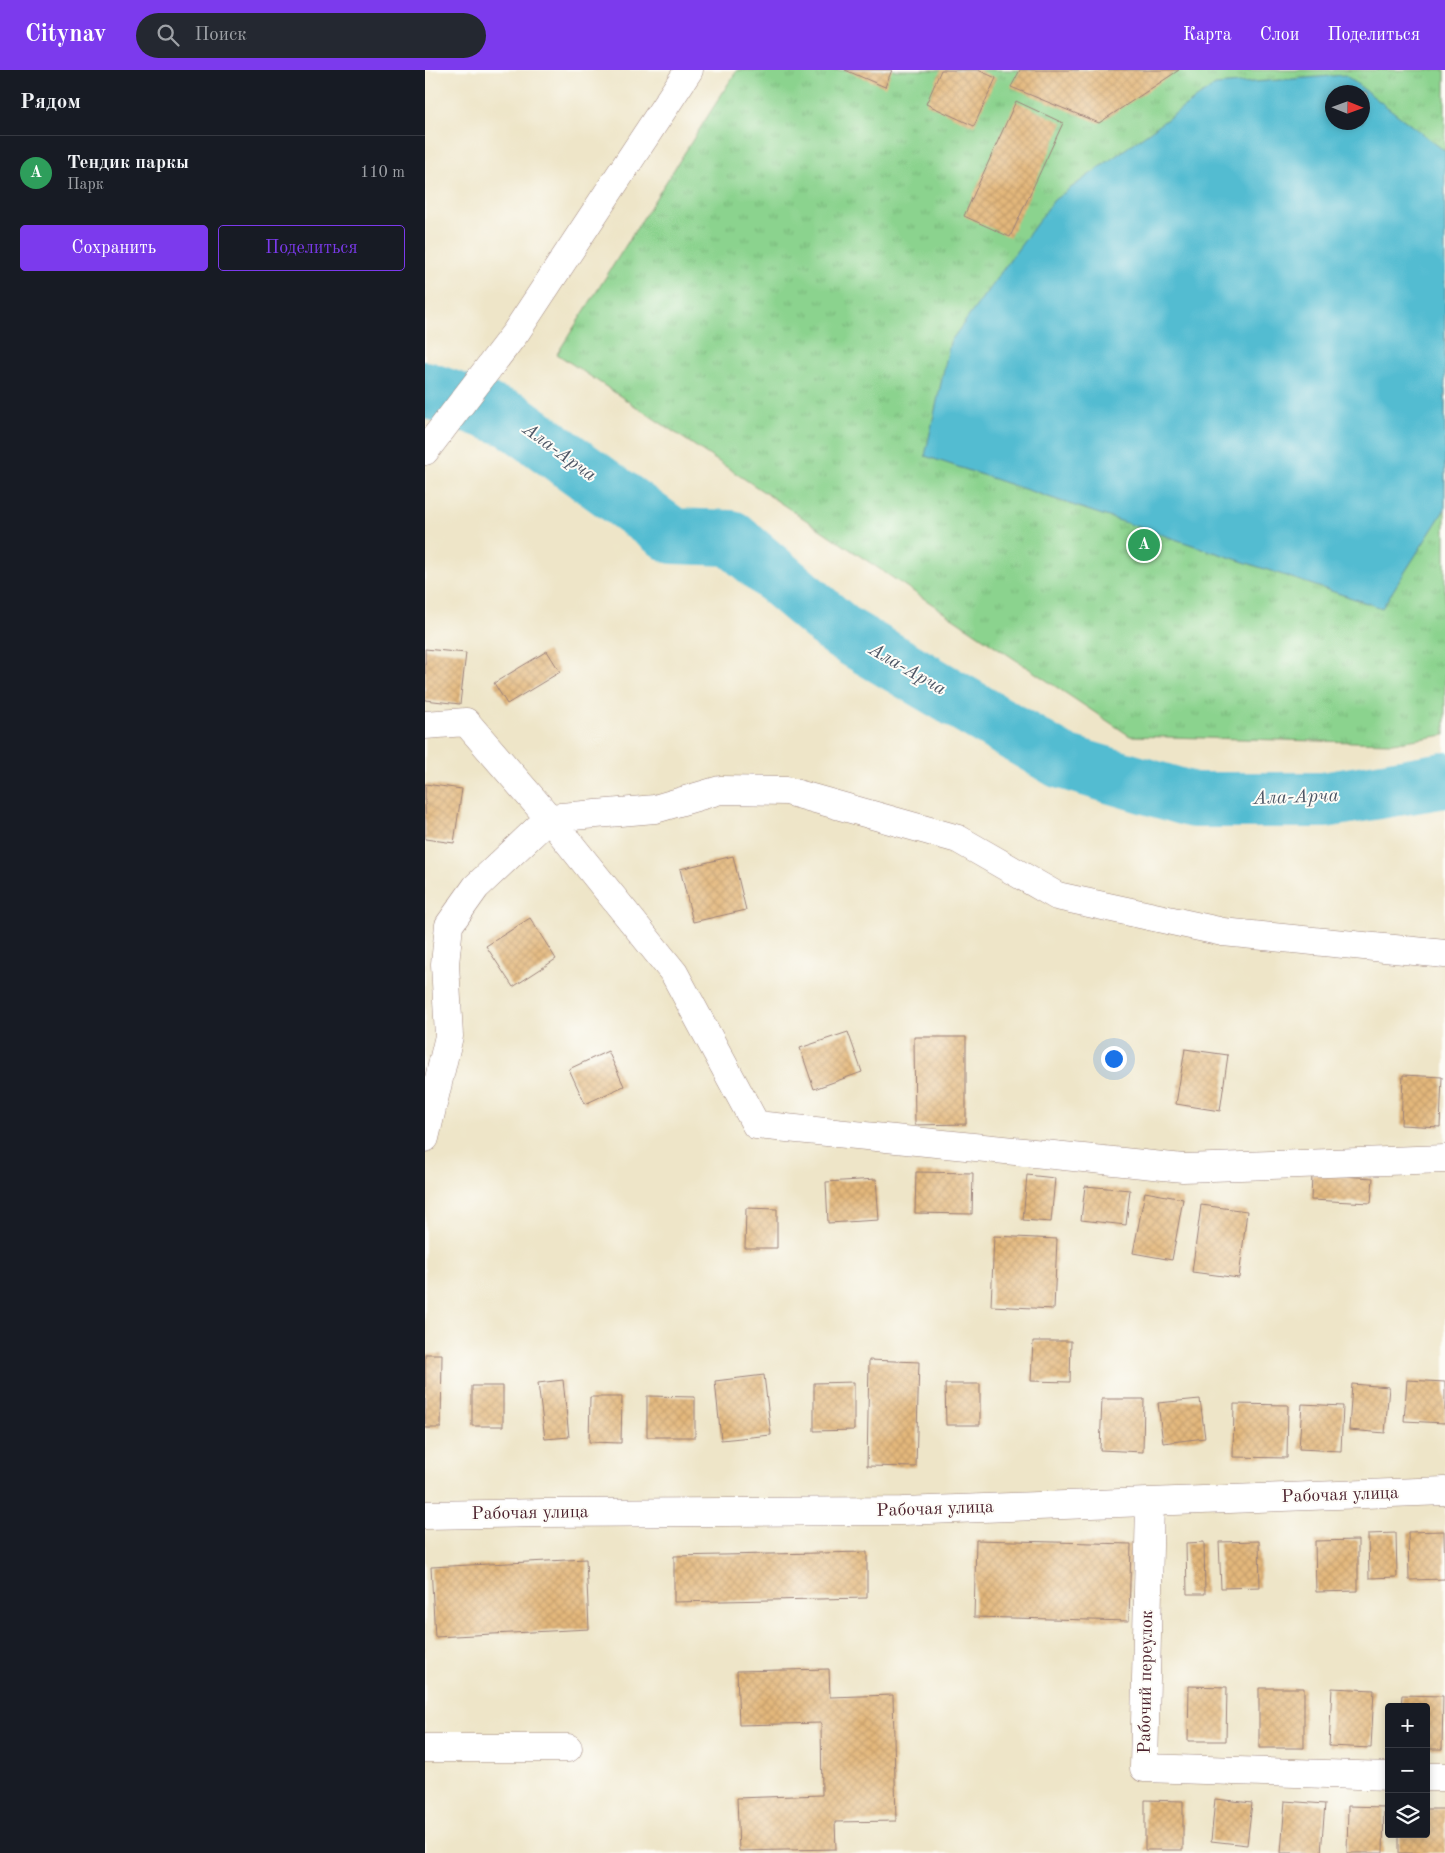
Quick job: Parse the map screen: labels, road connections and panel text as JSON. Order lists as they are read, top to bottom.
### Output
{
  "streets": {
    "street": ["Рабочая улица", "Рабочий переулок"]
  },
  "crossings": [
    ["Рабочая улица", "Рабочий переулок"]
  ],
  "water": ["Ала-Арча"],
  "north": "right",
  "page": {
    "header": "Citynav",
    "search": "Поиск",
    "nav": ["Карта", "Слои", "Поделиться"],
    "heading": "Рядом",
    "list": [
      {
        "mark": "A",
        "name": "Тендик паркы",
        "note": "Парк",
        "value": "110 m"
      }
    ],
    "buttons": ["Сохранить", "Поделиться"],
    "pins": "A",
    "map_buttons": ["+", "−"]
  }
}
